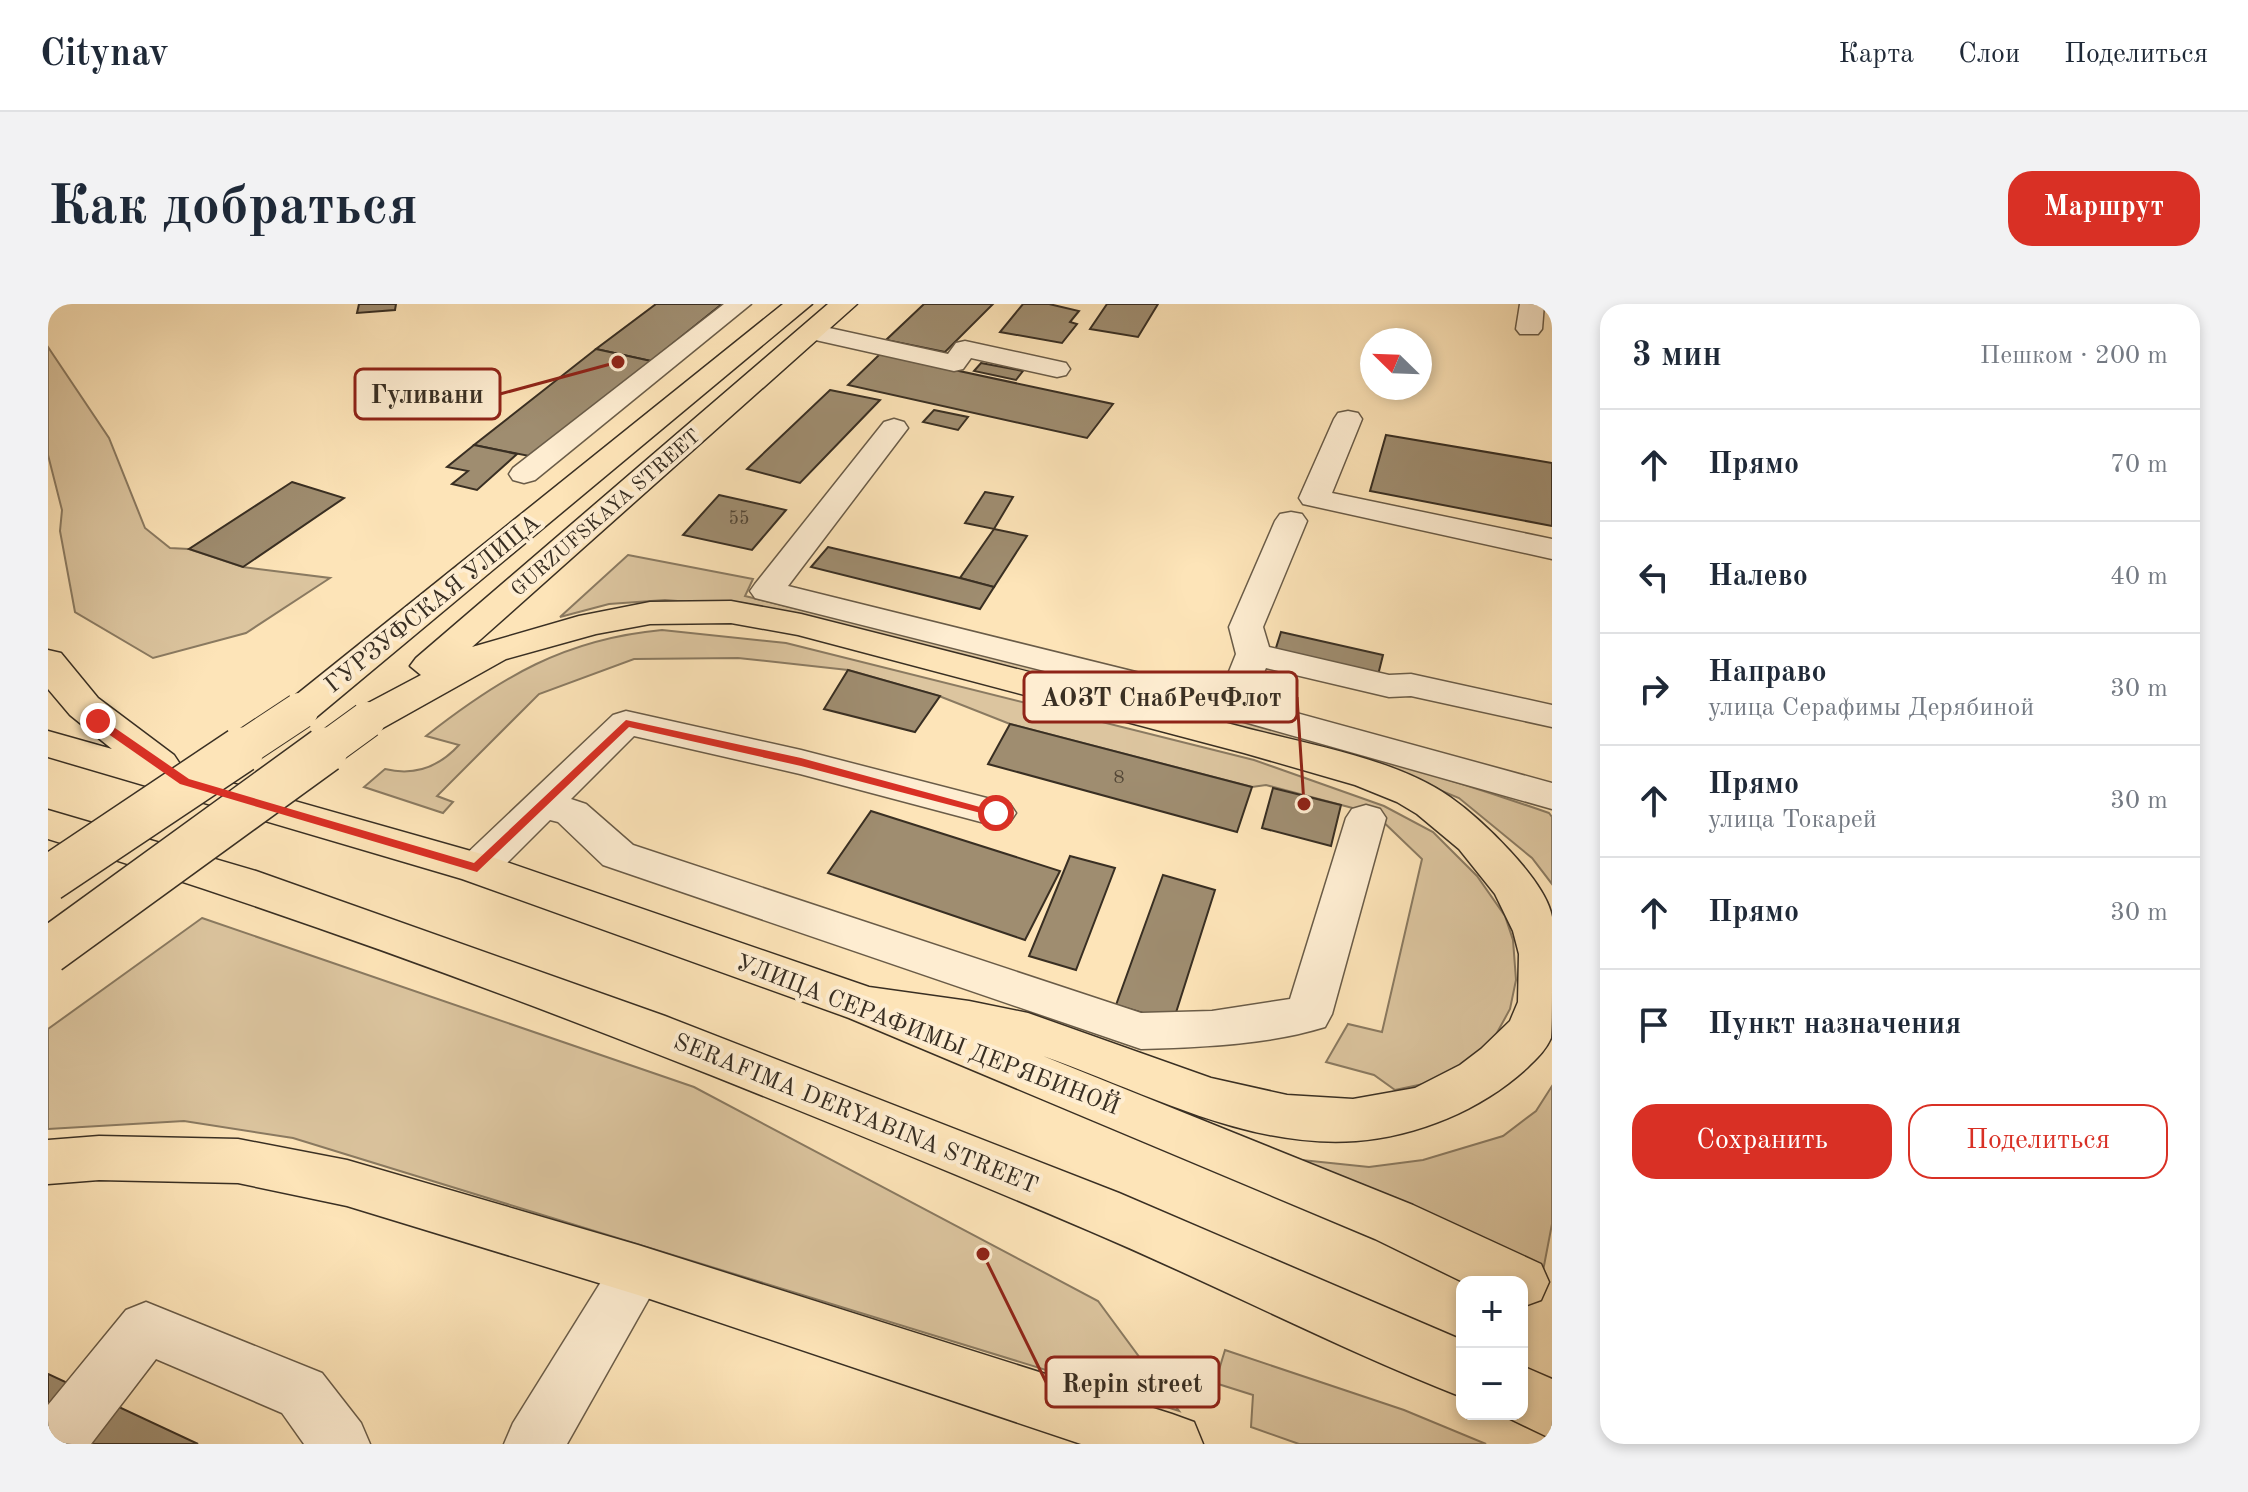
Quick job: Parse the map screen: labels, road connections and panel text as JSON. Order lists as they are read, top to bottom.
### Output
{
  "streets": {
    "main road": [
      "GURZUFSKAYA STREET",
      "ГУРЗУФСКАЯ УЛИЦА",
      "УЛИЦА СЕРАФИМЫ ДЕРЯБИНОЙ",
      "SERAFIMA DERYABINA STREET"
    ]
  },
  "crossings": [
    ["GURZUFSKAYA STREET", "ГУРЗУФСКАЯ УЛИЦА"]
  ],
  "places": ["Гуливани", "АОЗТ СнабРечФлот", "Repin street"],
  "house_numbers": ["55", "8"],
  "north": "top left",
  "page": {
    "header": "Citynav",
    "nav": ["Карта", "Слои", "Поделиться"],
    "buttons": [
      "Маршрут",
      ["Сохранить", "Поделиться"]
    ],
    "title": "Как добраться",
    "heading": ["3 мин", "Пешком · 200 m"],
    "list": [
      ["Прямо", "70 m"],
      ["Налево", "40 m"],
      ["Направо", "улица Серафимы Дерябиной", "30 m"],
      ["Прямо", "улица Токарей", "30 m"],
      ["Прямо", "30 m"],
      "Пункт назначения"
    ],
    "map_buttons": ["+", "−"]
  }
}
